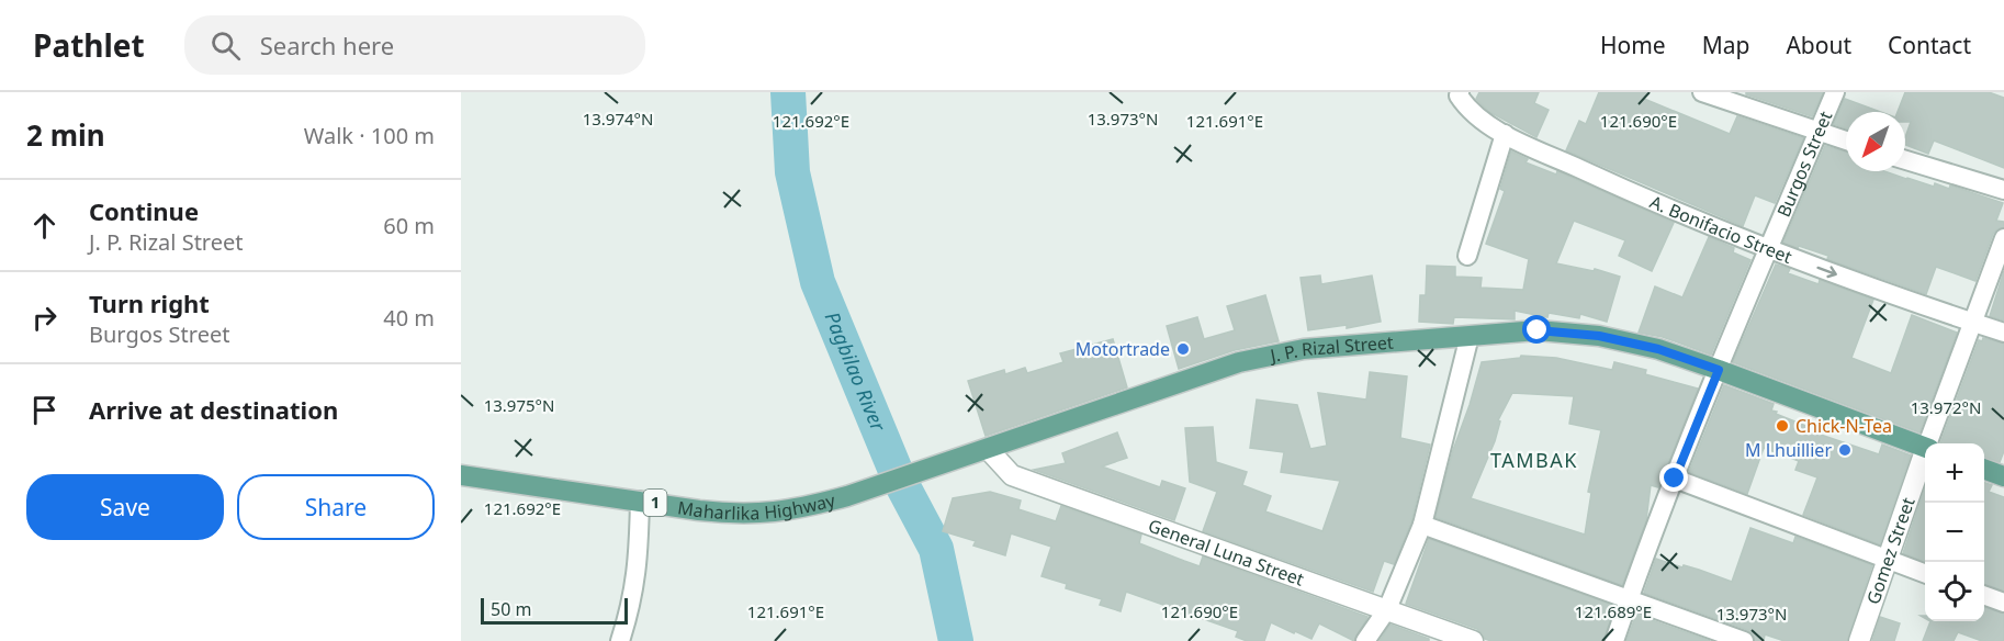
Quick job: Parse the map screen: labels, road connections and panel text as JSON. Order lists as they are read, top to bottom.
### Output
{
  "streets": {
    "main road": ["J. P. Rizal Street", "Maharlika Highway", "1"],
    "street": [
      "Burgos Street",
      "A. Bonifacio Street",
      "General Luna Street",
      "Gomez Street"
    ]
  },
  "crossings": [
    ["Burgos Street", "A. Bonifacio Street"],
    ["Burgos Street", "J. P. Rizal Street"],
    ["A. Bonifacio Street", "Gomez Street"],
    ["J. P. Rizal Street", "Maharlika Highway"],
    ["J. P. Rizal Street", "General Luna Street"]
  ],
  "districts": ["TAMBAK"],
  "water": ["Pagbilao River"],
  "places": ["Motortrade", "Chick-N-Tea", "M Lhuillier"],
  "scale_bar": "50 m",
  "north": "bottom left",
  "page": {
    "header": "Pathlet",
    "search": "Search here",
    "nav": [
      "Home",
      "Map",
      "About",
      "Contact"
    ],
    "heading": ["2 min", "Walk · 100 m"],
    "list": [
      ["Continue", "J. P. Rizal Street", "60 m"],
      ["Turn right", "Burgos Street", "40 m"],
      "Arrive at destination"
    ],
    "map_buttons": ["+", "−"],
    "buttons": ["Save", "Share"],
    "scale": "50 m"
  },
  "coordinates": [
    "13.974°N",
    "13.973°N",
    "121.692°E",
    "121.691°E",
    "121.690°E",
    "13.975°N",
    "13.972°N",
    "121.689°E"
  ]
}
